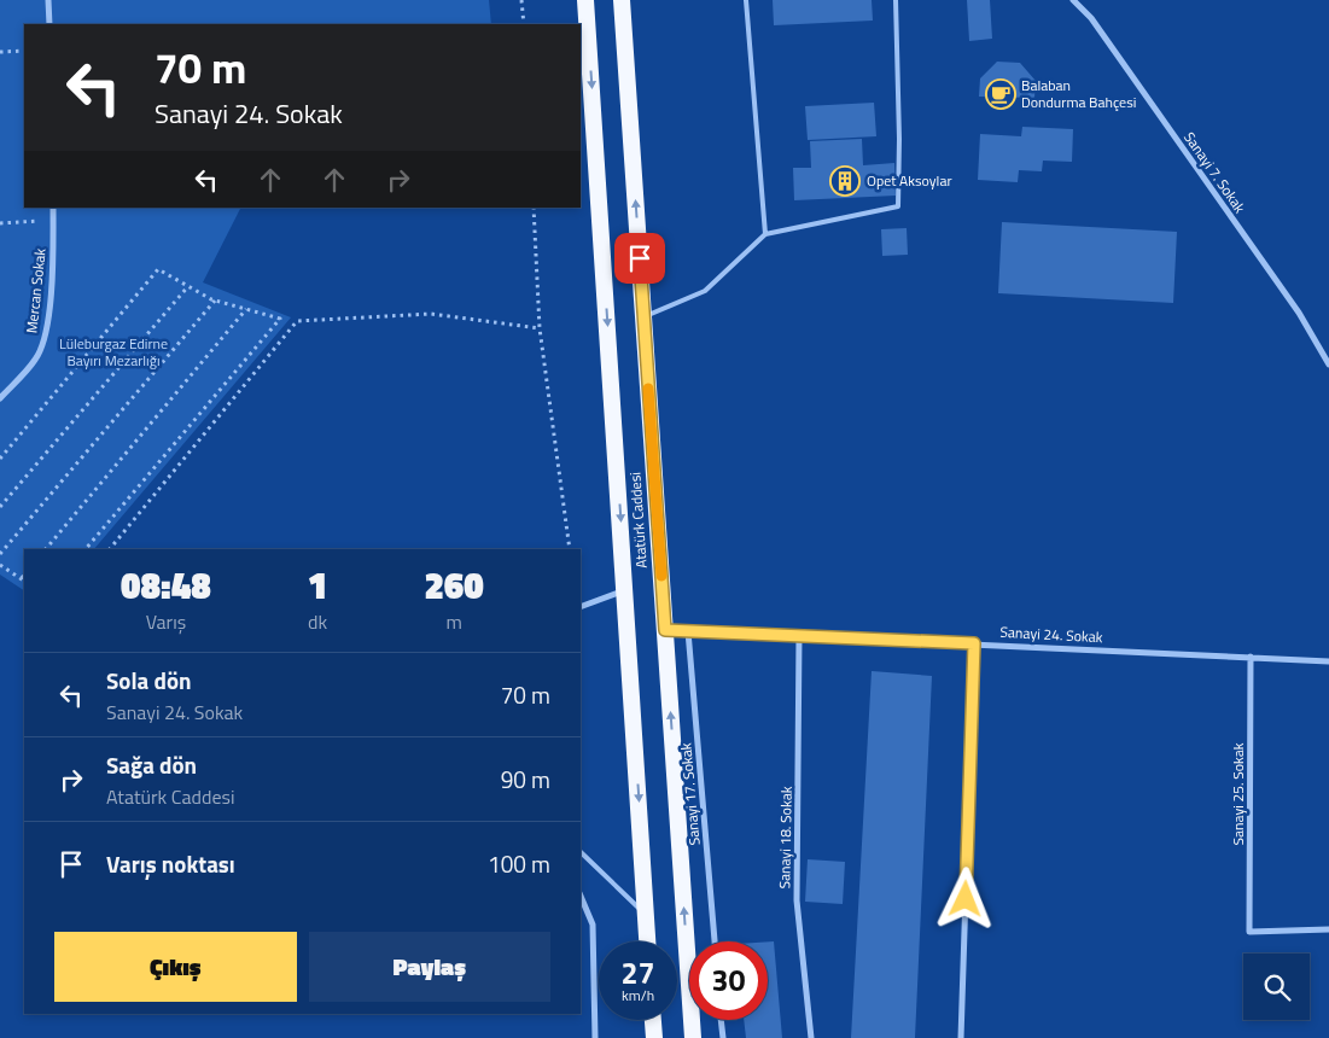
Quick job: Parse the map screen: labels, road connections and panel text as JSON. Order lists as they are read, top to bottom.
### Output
{
  "streets": {
    "highway": ["Atatürk Caddesi"],
    "street": [
      "Sanayi 7. Sokak",
      "Mercan Sokak",
      "Sanayi 24. Sokak",
      "Sanayi 17. Sokak",
      "Sanayi 25. Sokak",
      "Sanayi 18. Sokak"
    ]
  },
  "crossings": [
    ["Atatürk Caddesi", "Sanayi 24. Sokak"],
    ["Sanayi 24. Sokak", "Sanayi 17. Sokak"],
    ["Sanayi 24. Sokak", "Sanayi 25. Sokak"],
    ["Sanayi 24. Sokak", "Sanayi 18. Sokak"]
  ],
  "parks": ["Lüleburgaz Edirne Bayırı Mezarlığı"],
  "places": {
    "cafe": ["Balaban Dondurma Bahçesi"],
    "building": ["Opet Aksoylar"]
  },
  "page": {
    "turn": ["70 m", "Sanayi 24. Sokak"],
    "eta": [
      "08:48",
      "Varış",
      "1",
      "dk",
      "260",
      "m"
    ],
    "list": [
      {
        "name": "Sola dön",
        "note": "Sanayi 24. Sokak",
        "value": "70 m"
      },
      {
        "name": "Sağa dön",
        "note": "Atatürk Caddesi",
        "value": "90 m"
      },
      {
        "name": "Varış noktası",
        "value": "100 m"
      }
    ],
    "buttons": ["Çıkış", "Paylaş"],
    "speed": "27 km/h",
    "limit": "30"
  }
}
